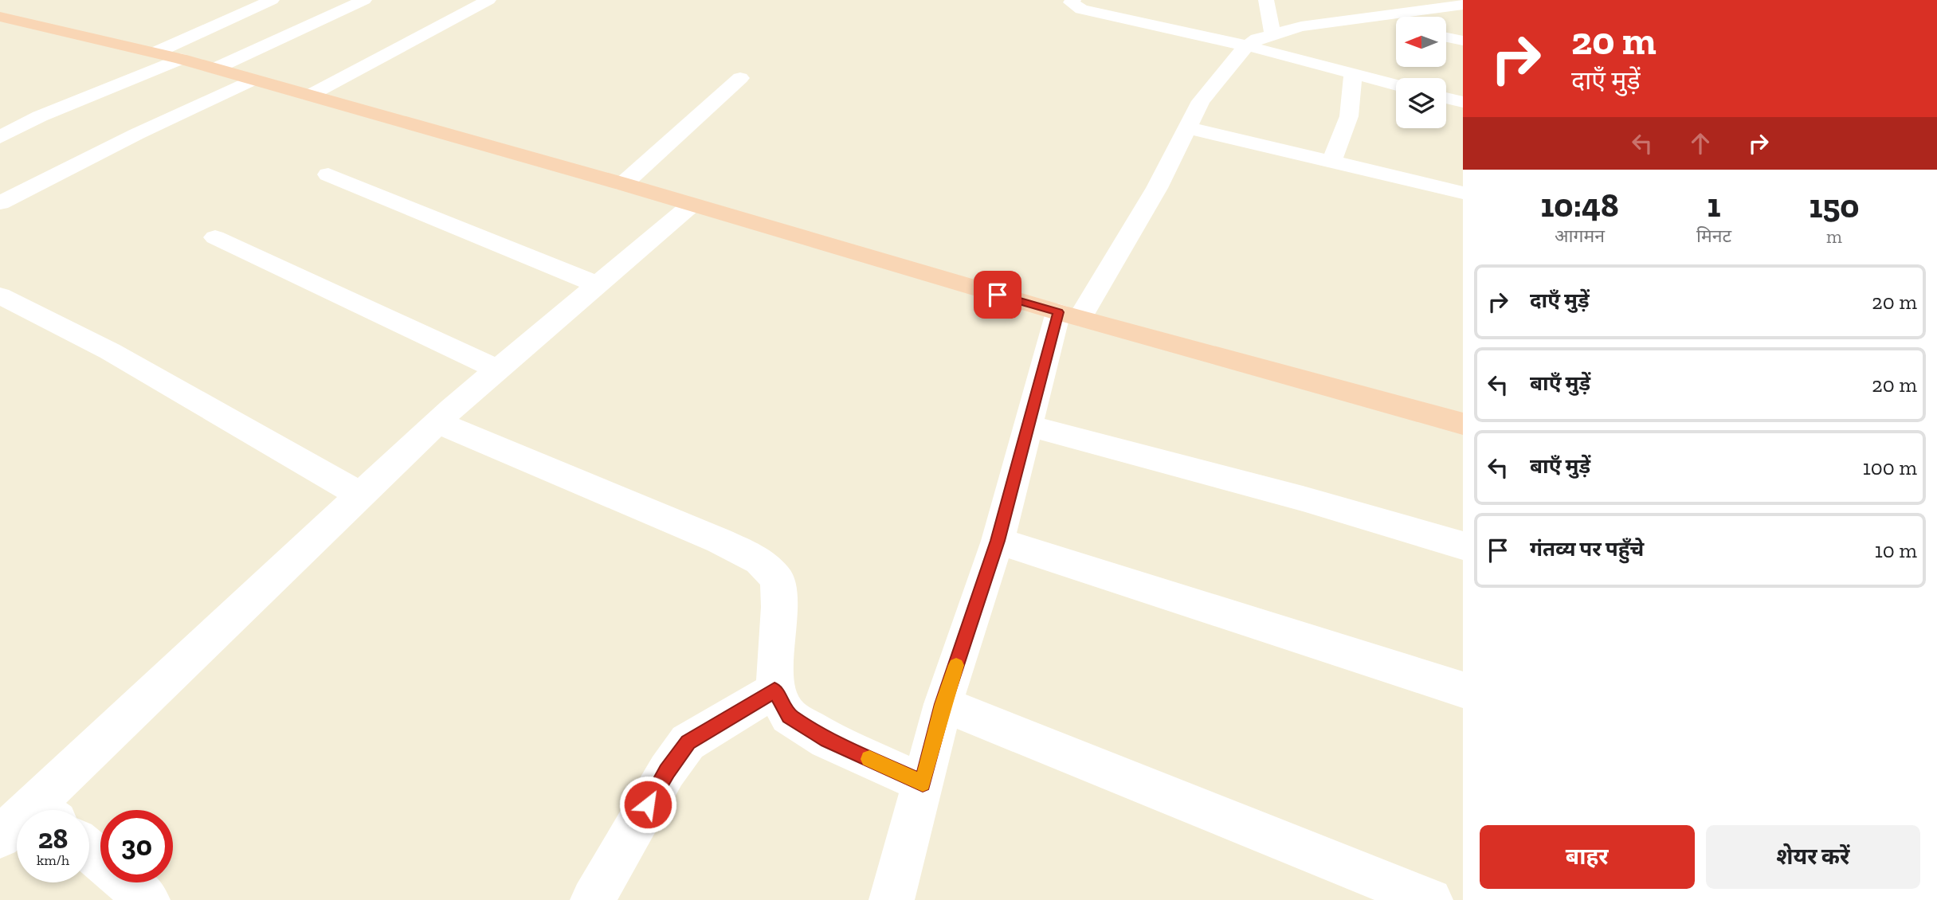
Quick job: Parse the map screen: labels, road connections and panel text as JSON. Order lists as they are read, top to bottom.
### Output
{
  "north": "left",
  "page": {
    "turn": ["20 m", "दाएँ मुड़ें"],
    "eta": [
      "10:48",
      "आगमन",
      "1",
      "मिनट",
      "150",
      "m"
    ],
    "list": [
      {
        "name": "दाएँ मुड़ें",
        "value": "20 m"
      },
      {
        "name": "बाएँ मुड़ें",
        "value": "20 m"
      },
      {
        "name": "बाएँ मुड़ें",
        "value": "100 m"
      },
      {
        "name": "गंतव्य पर पहुँचे",
        "value": "10 m"
      }
    ],
    "speed": "28 km/h",
    "limit": "30",
    "buttons": ["बाहर", "शेयर करें"]
  }
}
